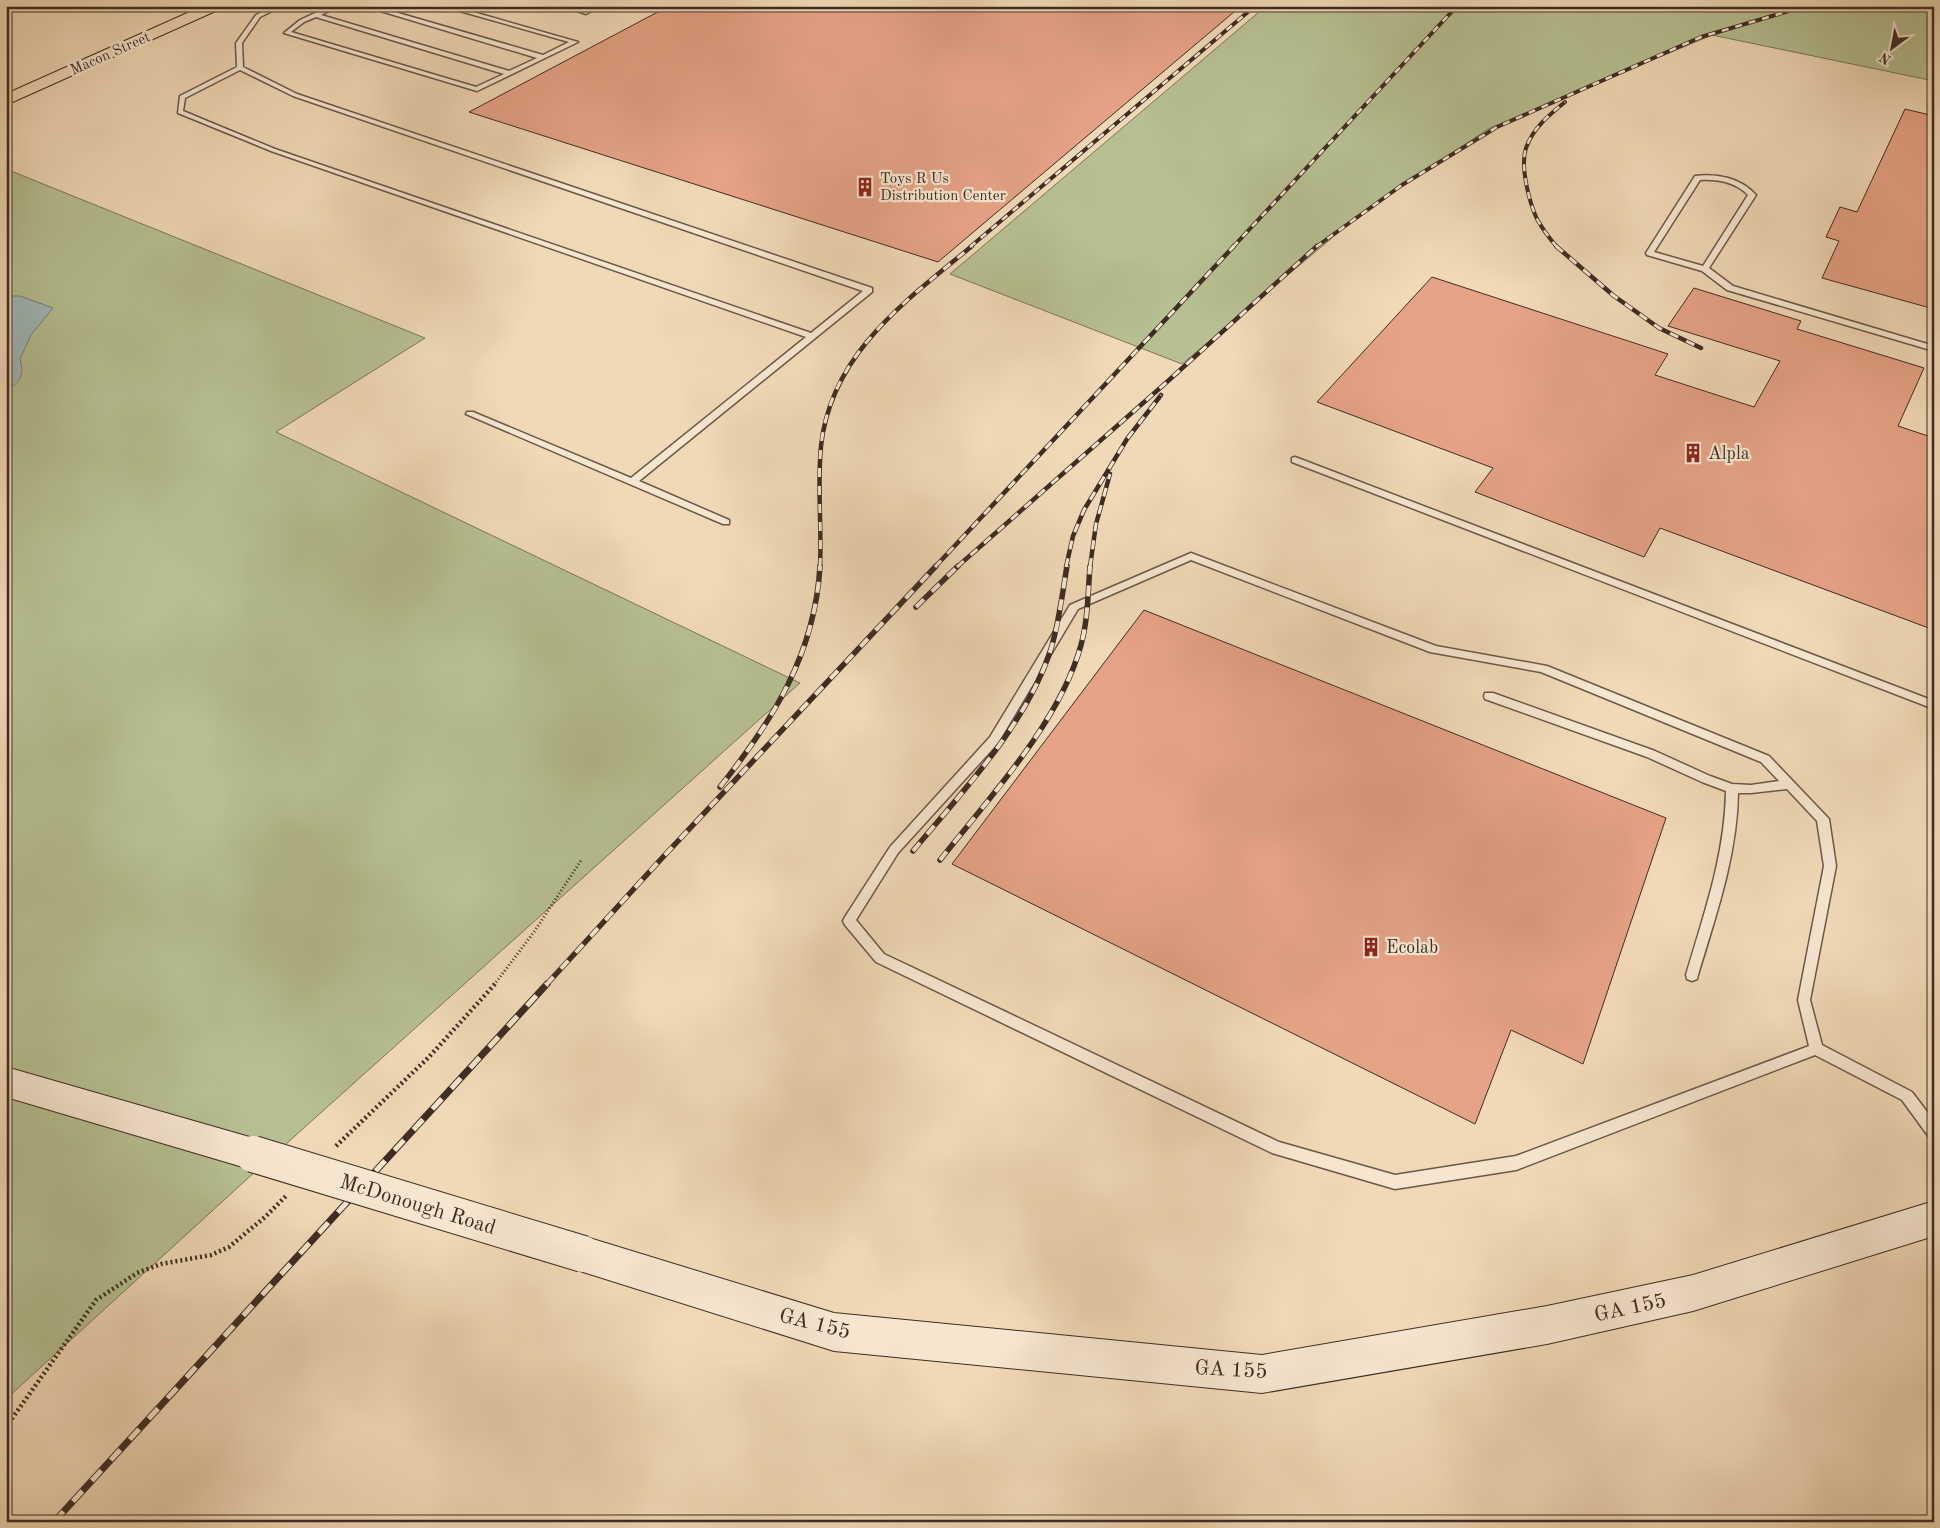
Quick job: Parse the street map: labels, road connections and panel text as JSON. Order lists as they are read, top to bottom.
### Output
{
  "streets": {
    "main road": ["Macon Street", "McDonough Road", "GA 155"]
  },
  "crossings": [
    ["McDonough Road", "GA 155"]
  ],
  "places": {
    "building": ["Toys R Us Distribution Center", "Alpla", "Ecolab"]
  },
  "north": "bottom left"
}
